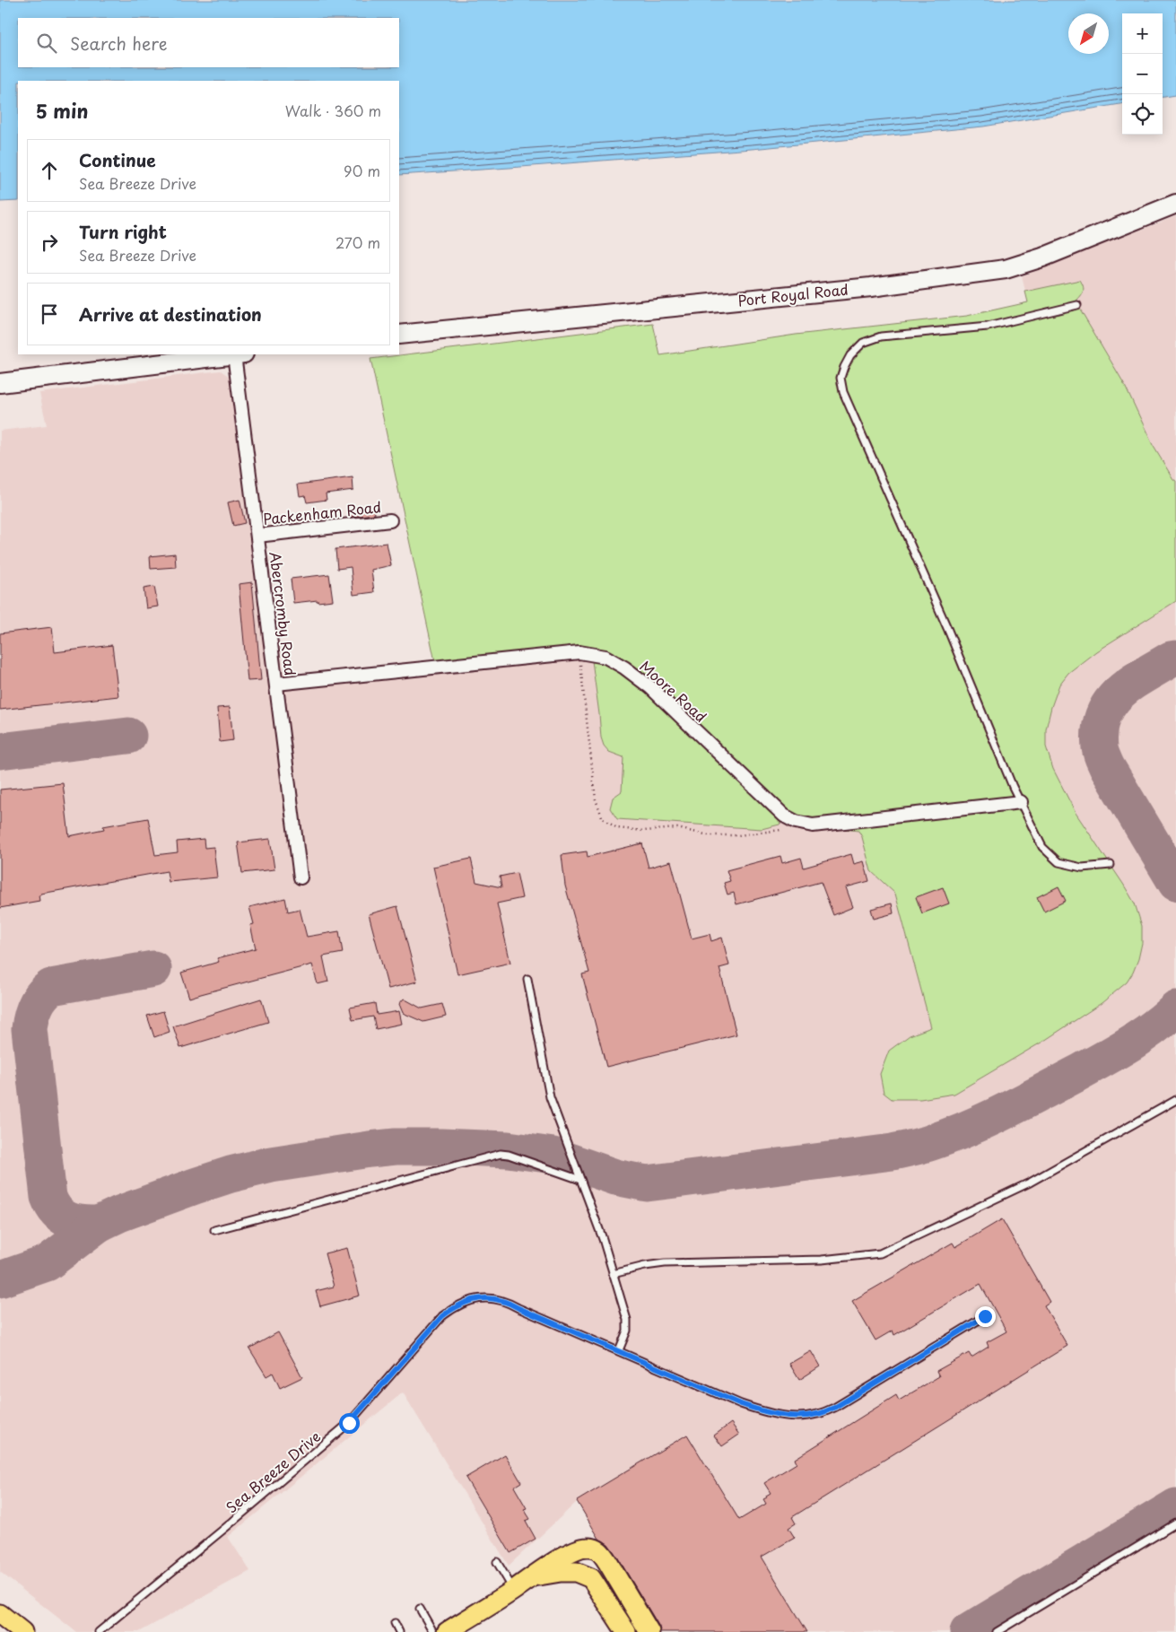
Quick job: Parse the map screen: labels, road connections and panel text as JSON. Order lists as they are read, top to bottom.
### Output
{
  "streets": {
    "main road": ["Port Royal Road"],
    "street": ["Packenham Road", "Abercromby Road", "Moore Road"],
    "lane": ["Sea Breeze Drive"]
  },
  "crossings": [
    ["Packenham Road", "Abercromby Road"],
    ["Abercromby Road", "Moore Road"]
  ],
  "north": "bottom left",
  "page": {
    "map_buttons": ["+", "−"],
    "search": "Search here",
    "heading": ["5 min", "Walk · 360 m"],
    "list": [
      ["Continue", "Sea Breeze Drive", "90 m"],
      ["Turn right", "Sea Breeze Drive", "270 m"],
      "Arrive at destination"
    ]
  }
}
